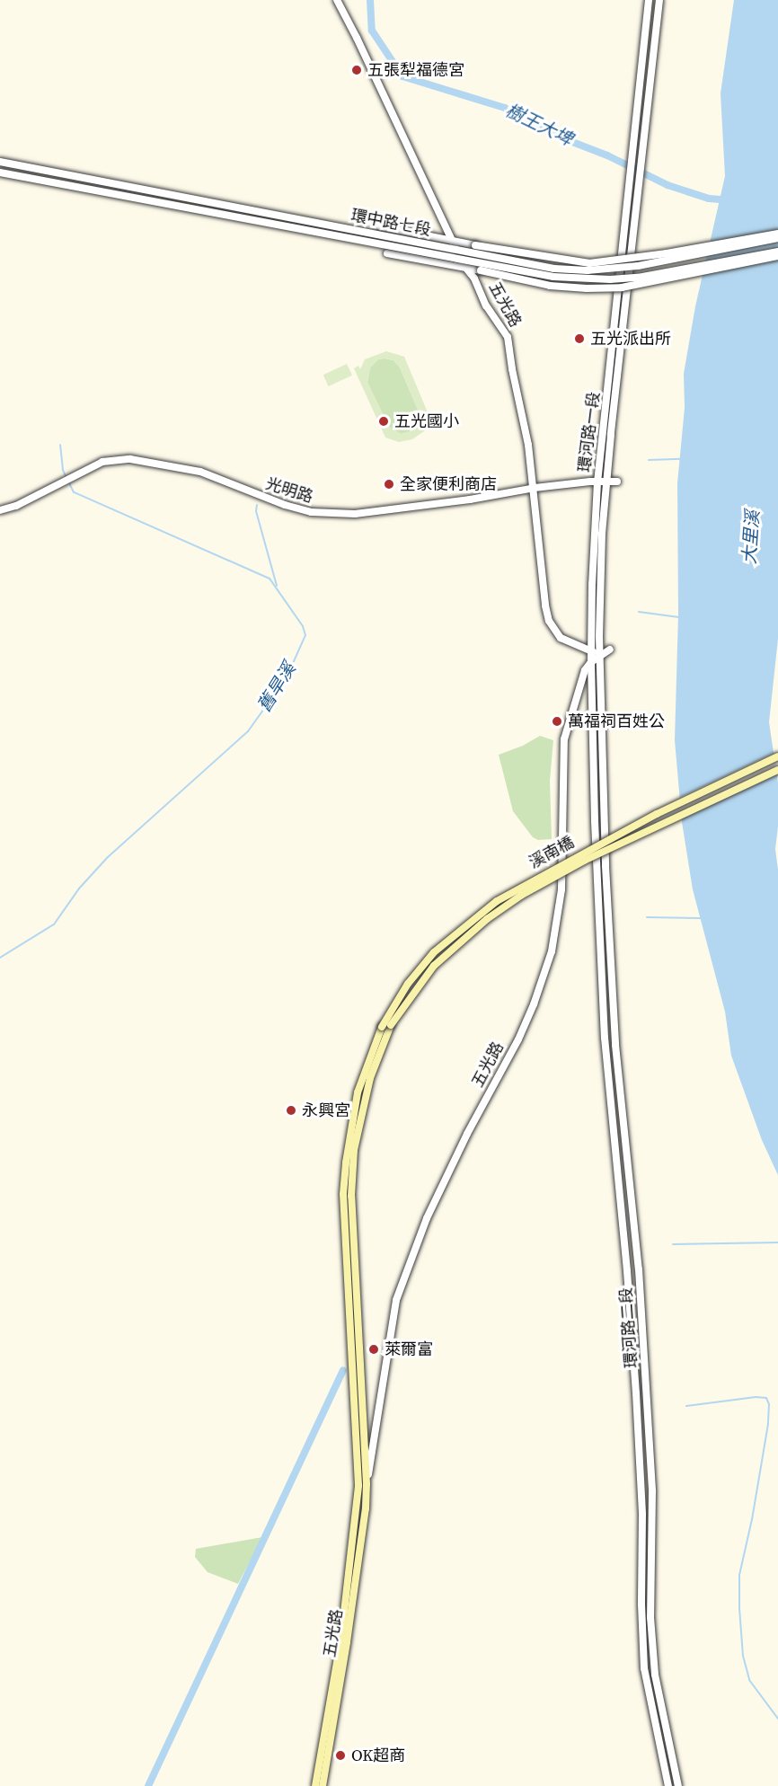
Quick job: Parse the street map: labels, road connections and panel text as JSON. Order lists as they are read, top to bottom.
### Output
{
  "streets": {
    "main road": ["五光路", "溪南橋"],
    "street": [
      "環中路七段",
      "環河路一段",
      "光明路",
      "環河路二段"
    ]
  },
  "crossings": [
    ["五光路", "環河路一段"],
    ["五光路", "光明路"],
    ["五光路", "溪南橋"],
    ["環河路一段", "光明路"],
    ["環河路一段", "環河路二段"]
  ],
  "water": ["樹王大埤", "大里溪", "舊旱溪"],
  "places": [
    "五張犁福德宮",
    "五光派出所",
    "五光國小",
    "全家便利商店",
    "萬福祠百姓公",
    "永興宮",
    "萊爾富",
    "OK超商"
  ]
}
